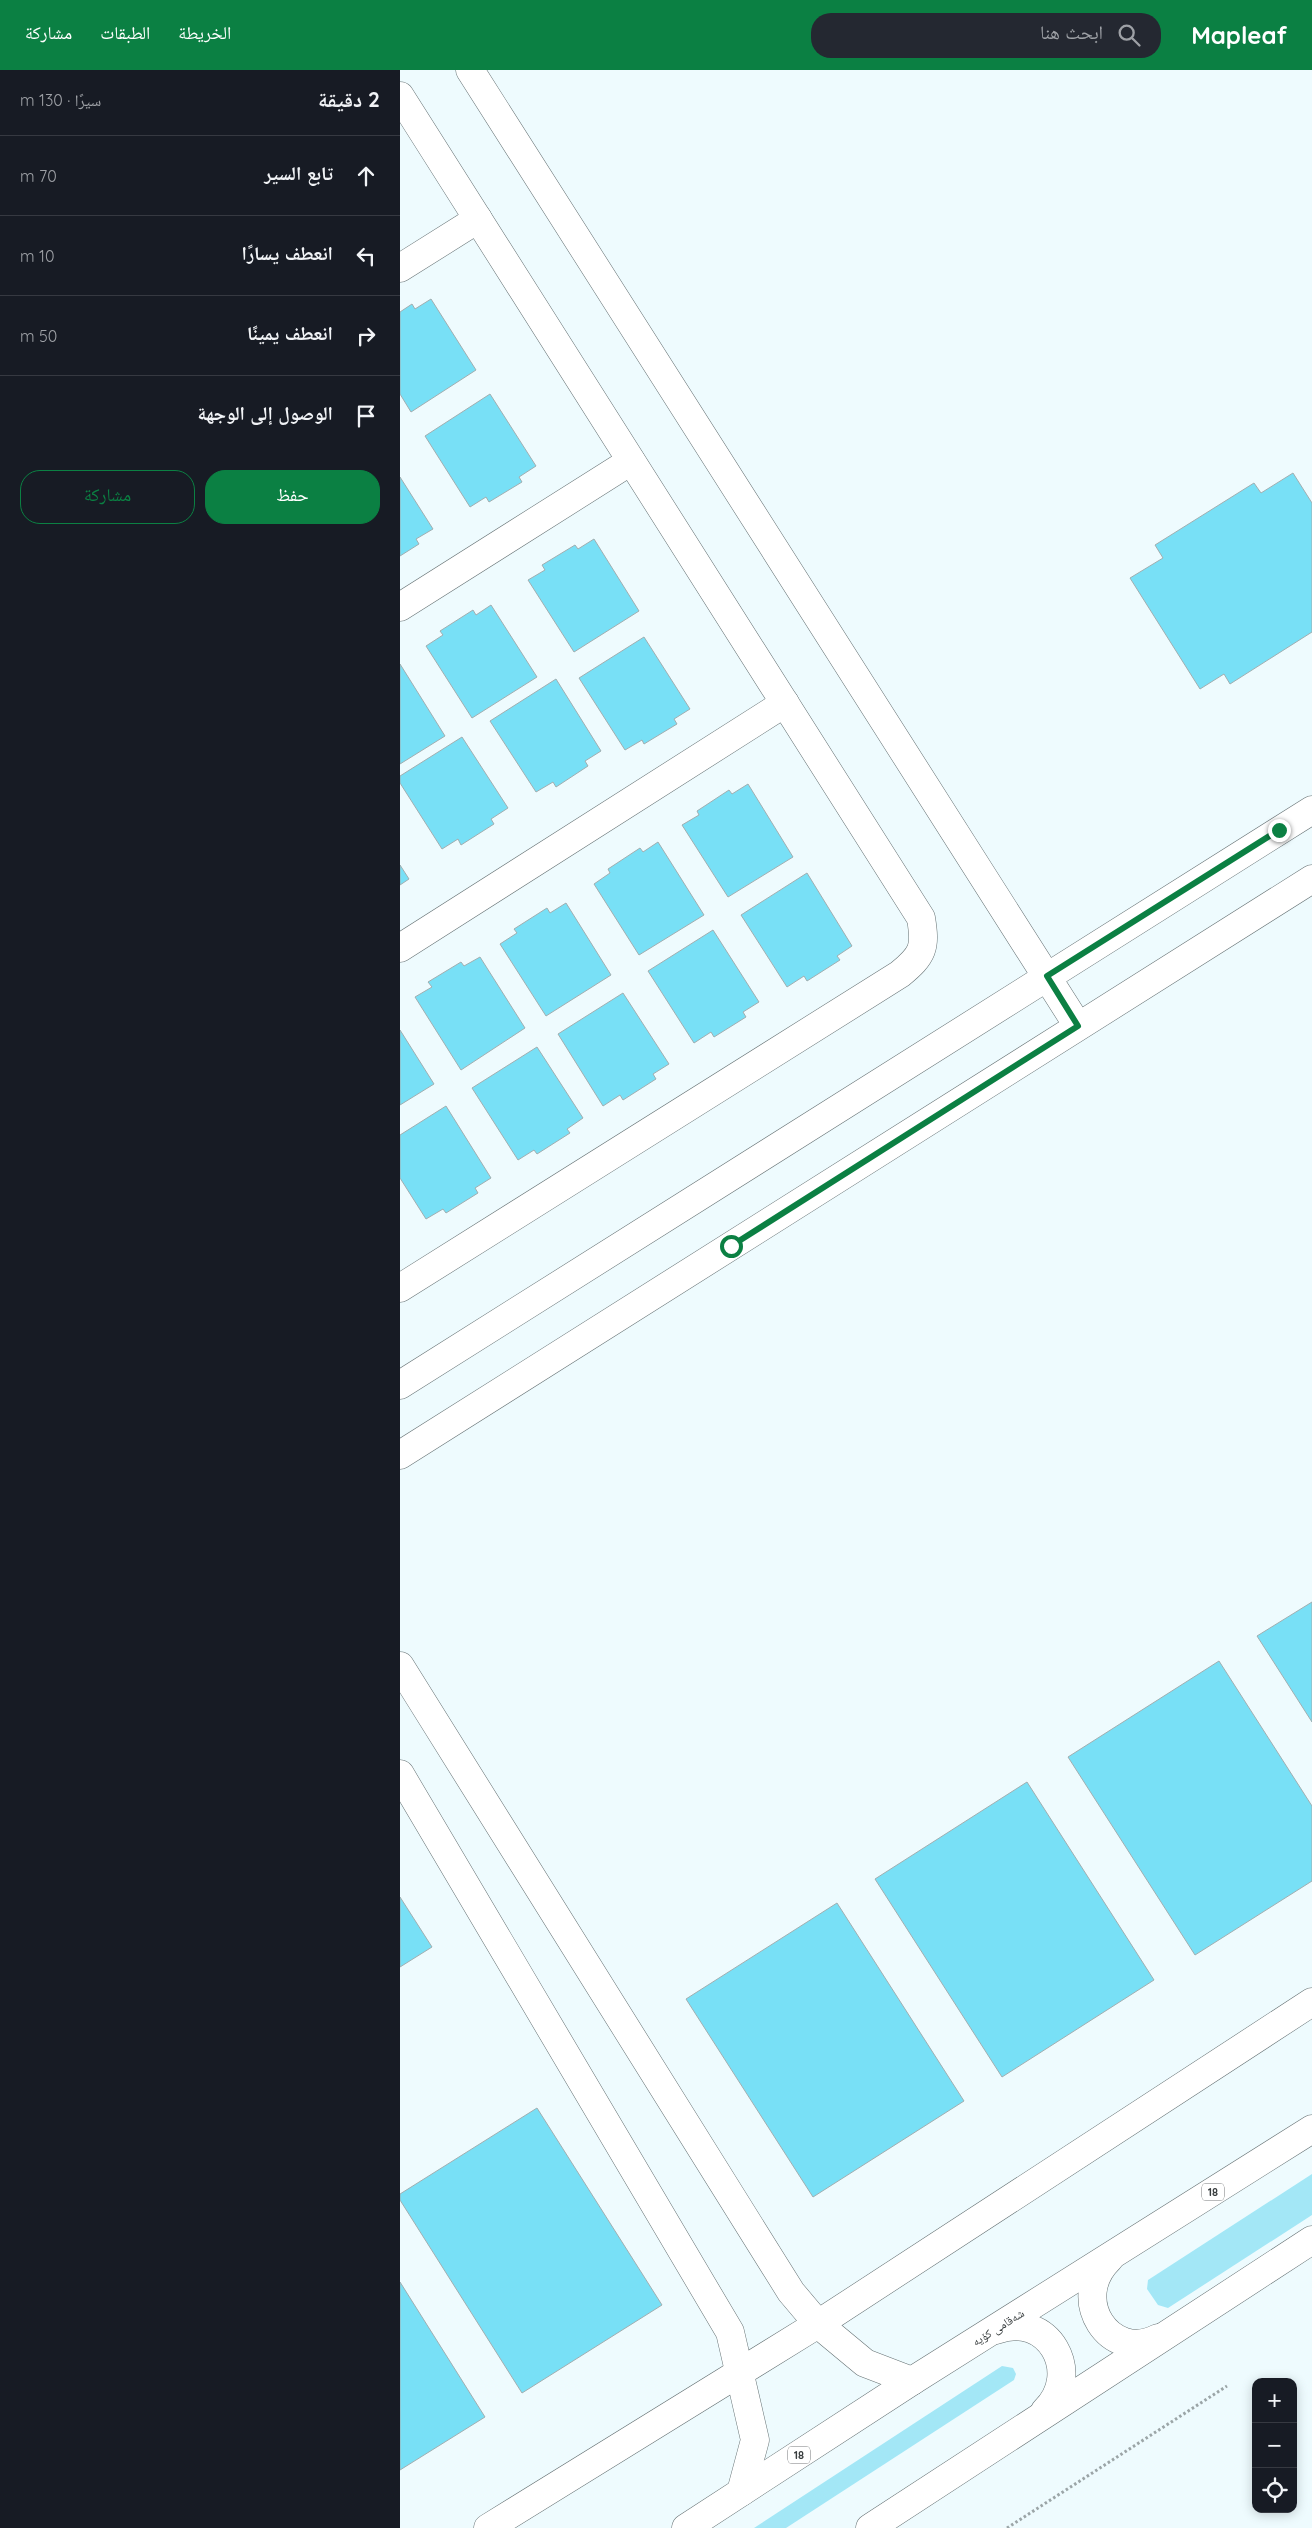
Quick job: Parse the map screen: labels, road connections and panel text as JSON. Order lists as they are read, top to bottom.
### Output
{
  "streets": {
    "main road": ["18", "شەقامی کۆیە"]
  },
  "page": {
    "header": "Mapleaf",
    "search": "ابحث هنا",
    "nav": ["الخريطة", "الطبقات", "مشاركة"],
    "heading": ["2 دقيقة", "سيرًا · 130 m"],
    "list": [
      ["تابع السير", "70 m"],
      ["انعطف يسارًا", "10 m"],
      ["انعطف يمينًا", "50 m"],
      "الوصول إلى الوجهة"
    ],
    "buttons": ["حفظ", "مشاركة"],
    "map_buttons": ["+", "−"]
  }
}
